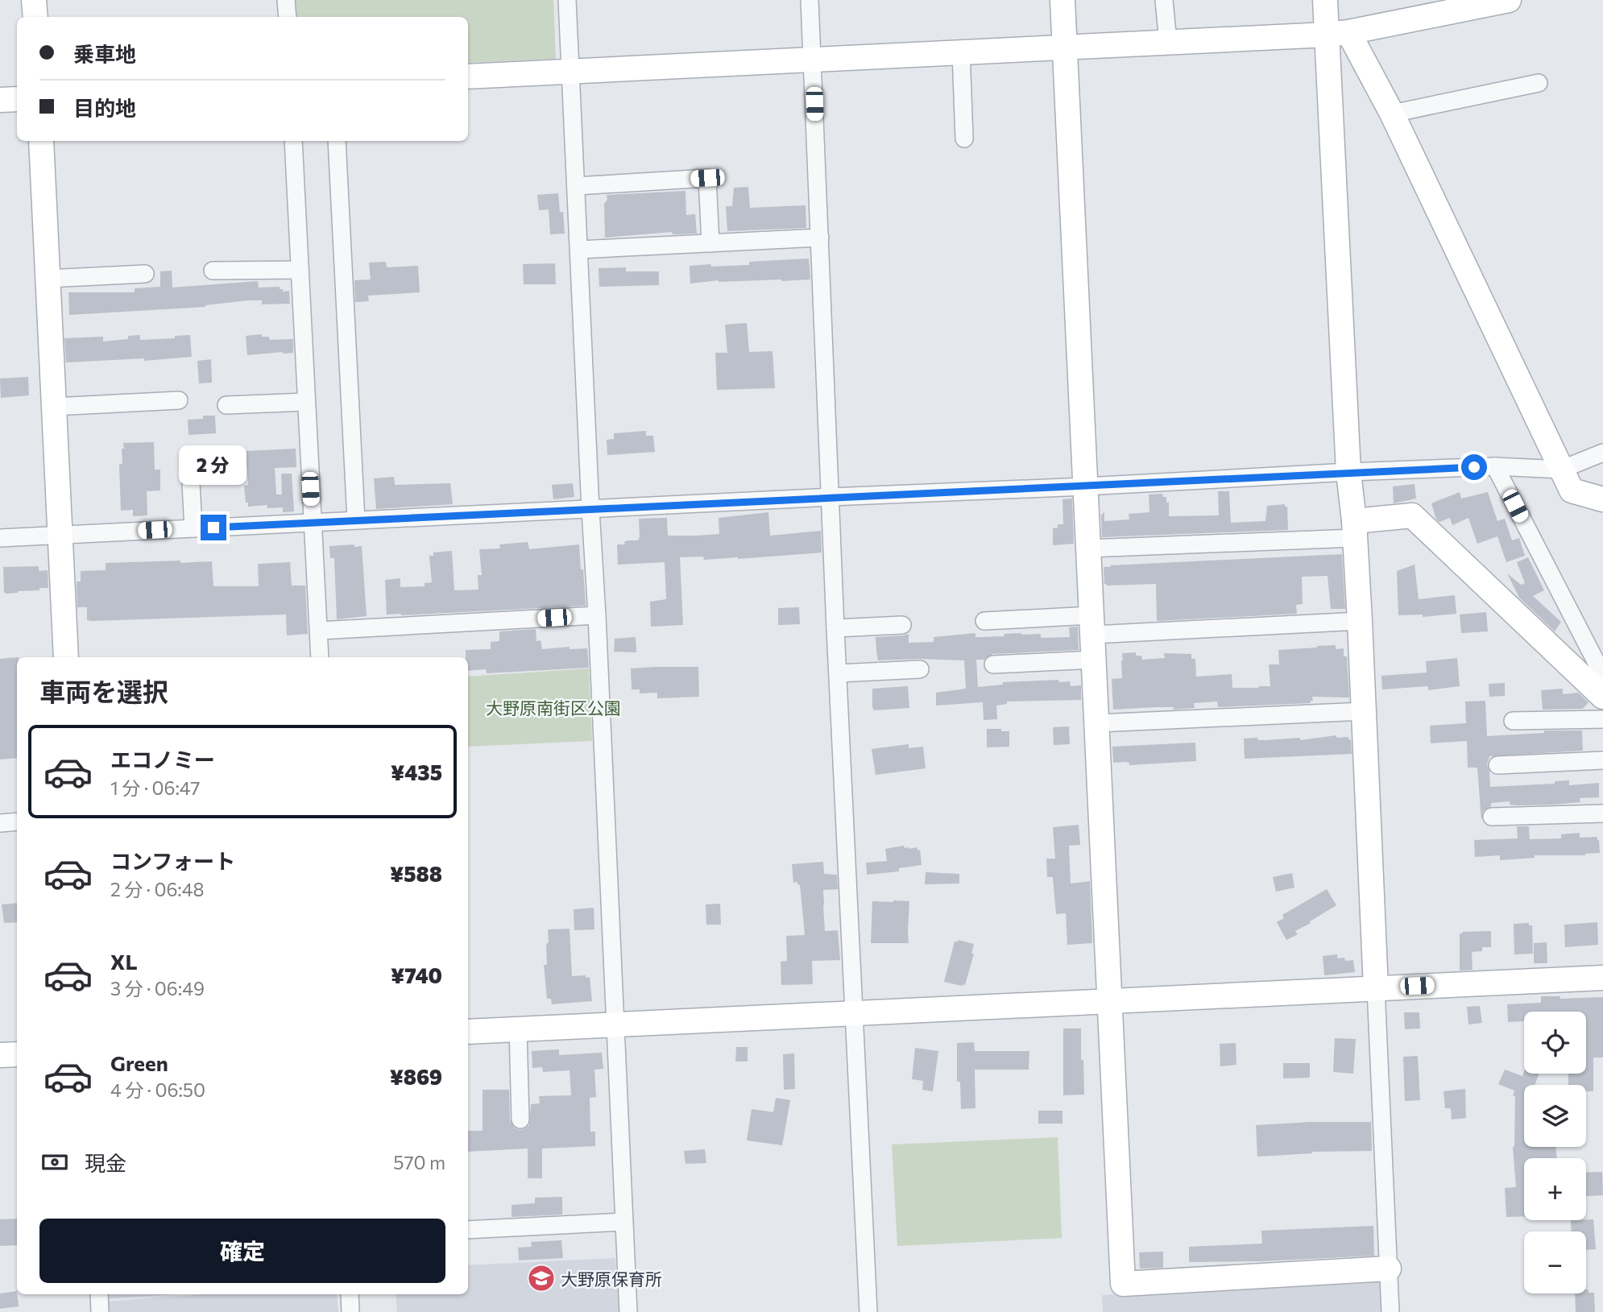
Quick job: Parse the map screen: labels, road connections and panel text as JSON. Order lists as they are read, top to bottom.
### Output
{
  "parks": ["大野原南街区公園"],
  "places": {
    "school or university": ["大野原保育所"]
  },
  "page": {
    "banner": ["乗車地", "目的地"],
    "bubble": "2 分",
    "heading": "車両を選択",
    "list": [
      {
        "name": "エコノミー",
        "note": "1 分 · 06:47",
        "value": "¥435"
      },
      {
        "name": "コンフォート",
        "note": "2 分 · 06:48",
        "value": "¥588"
      },
      {
        "name": "XL",
        "note": "3 分 · 06:49",
        "value": "¥740"
      },
      {
        "name": "Green",
        "note": "4 分 · 06:50",
        "value": "¥869"
      }
    ],
    "map_buttons": ["+", "−"],
    "pay": ["現金", "570 m"],
    "buttons": "確定"
  }
}
